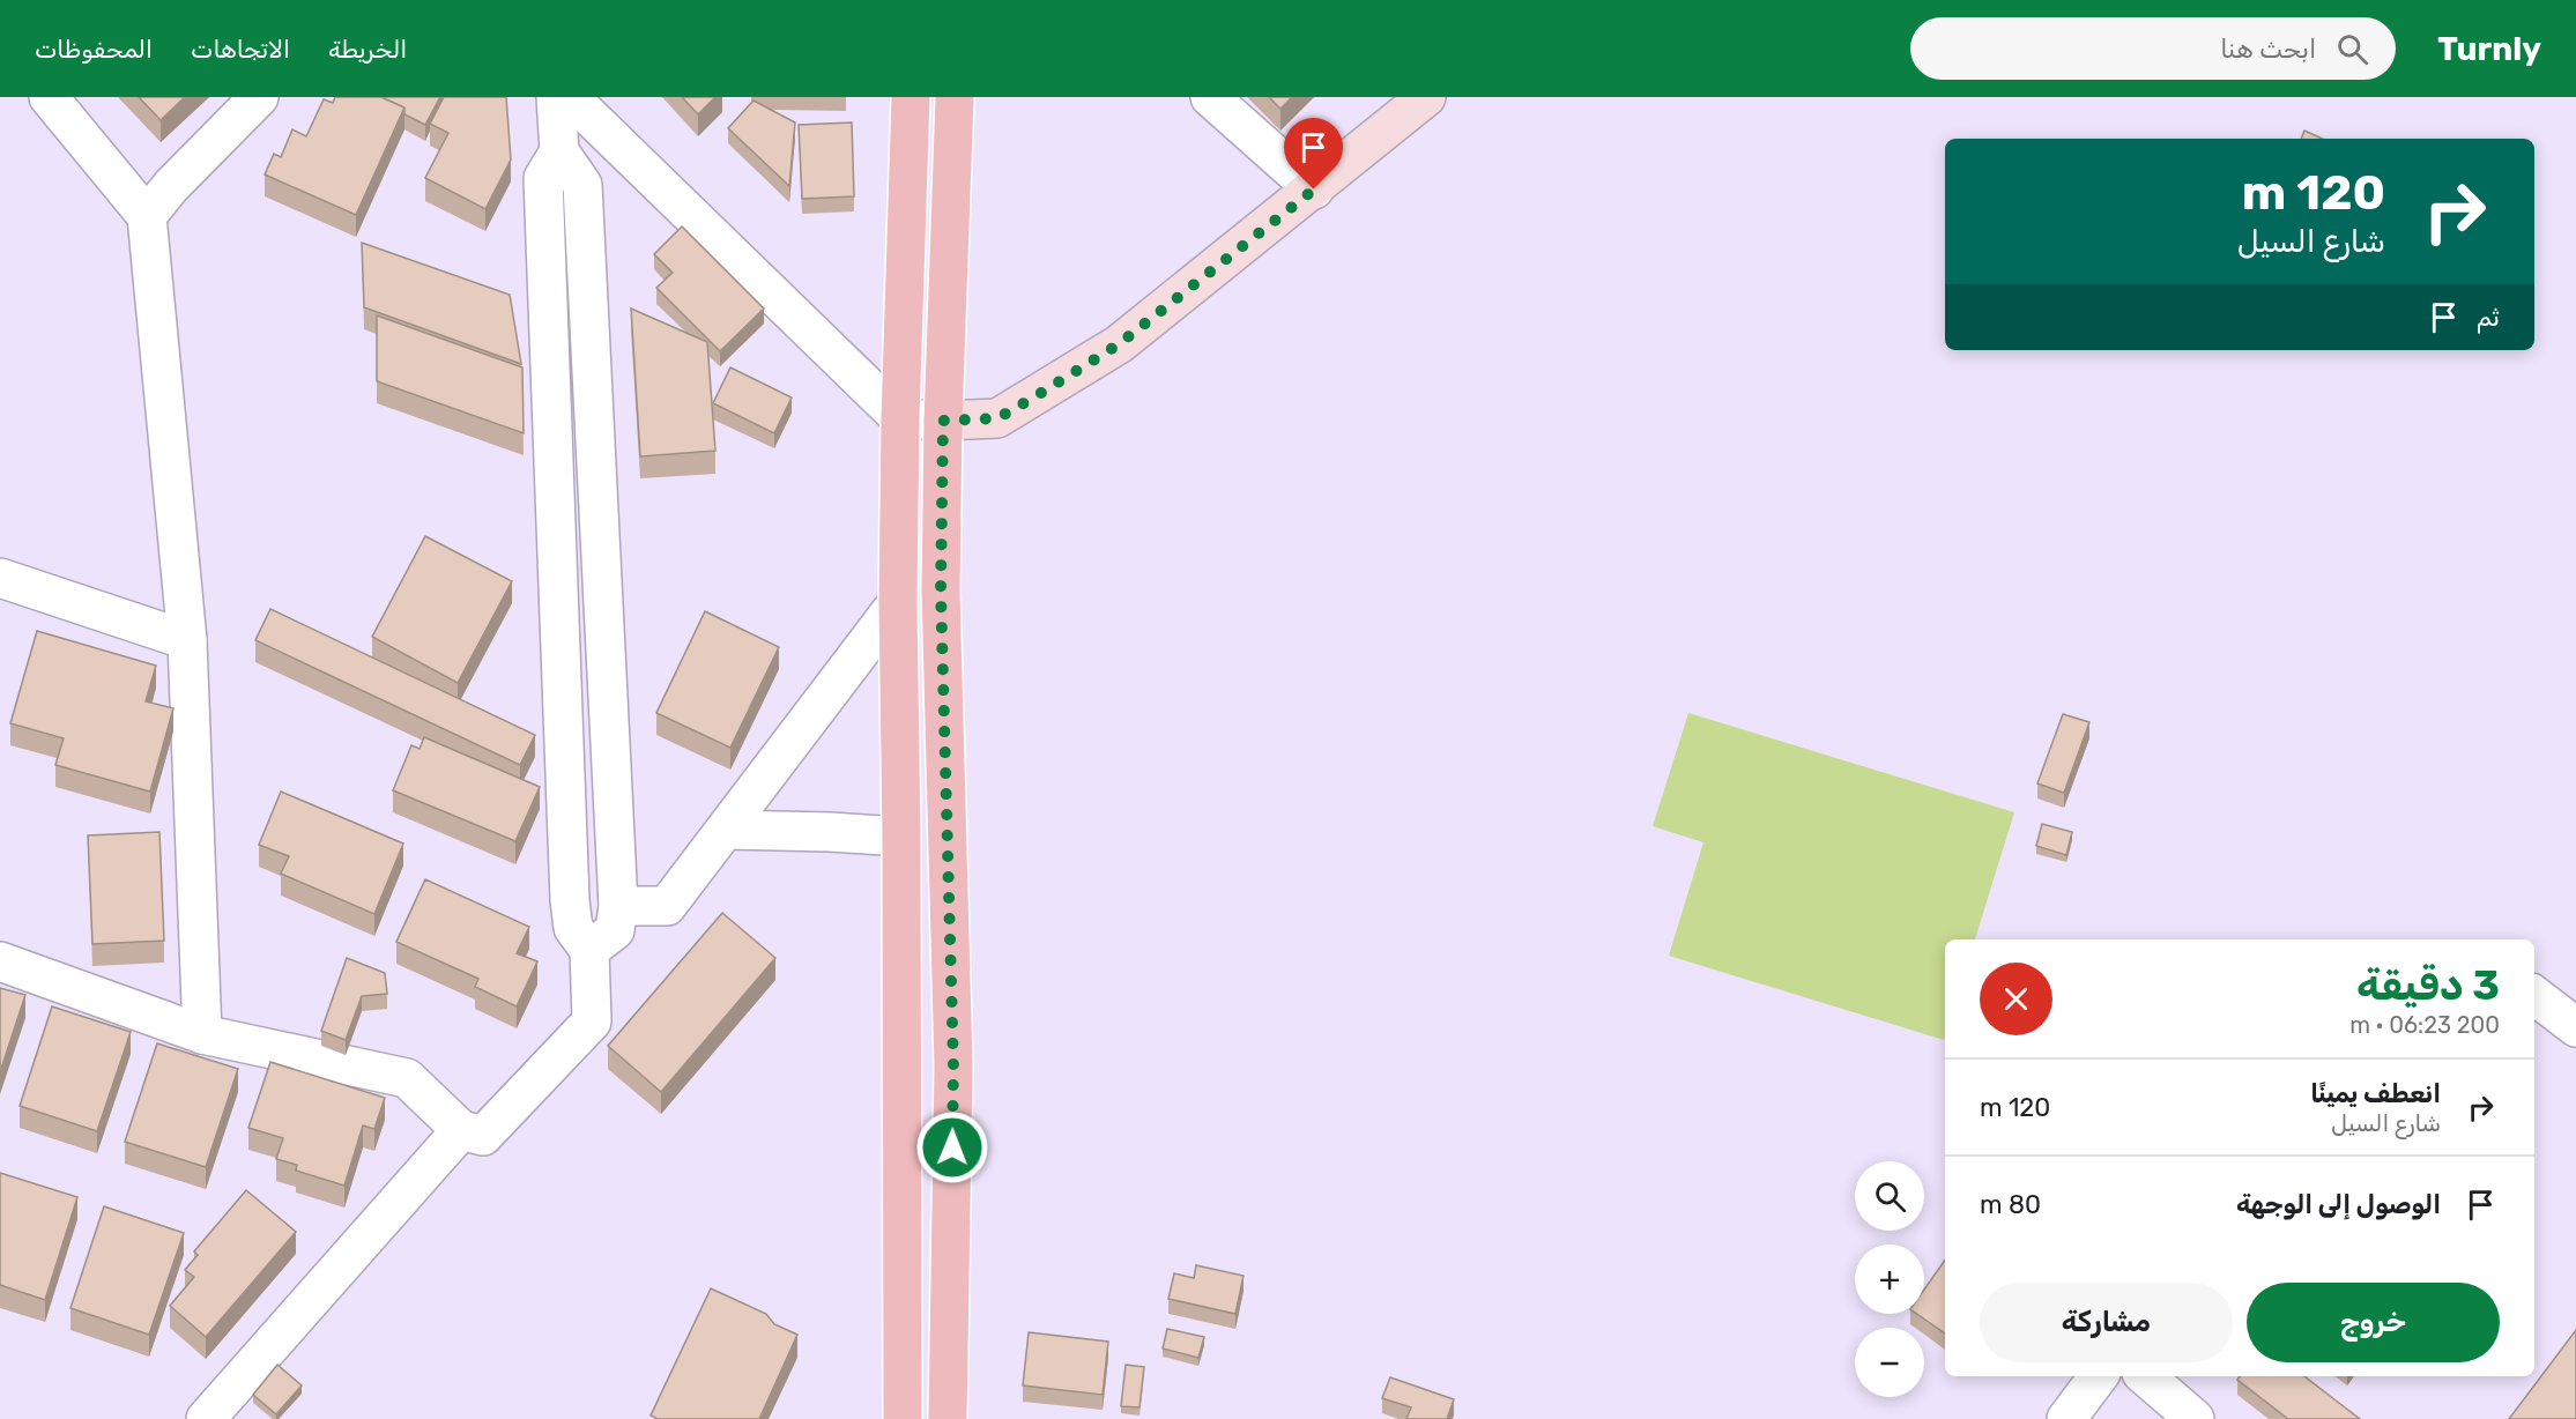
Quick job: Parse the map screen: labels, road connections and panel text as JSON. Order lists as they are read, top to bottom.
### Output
{
  "page": {
    "header": "Turnly",
    "search": "ابحث هنا",
    "nav": ["الخريطة", "الاتجاهات", "المحفوظات"],
    "turn": ["120 m", "شارع السيل"],
    "then": "ثم",
    "heading": ["3 دقيقة", "200 m · 06:23"],
    "list": [
      {
        "name": "انعطف يمينًا",
        "note": "شارع السيل",
        "value": "120 m"
      },
      {
        "name": "الوصول إلى الوجهة",
        "value": "80 m"
      }
    ],
    "map_buttons": ["+", "−"],
    "buttons": ["خروج", "مشاركة"]
  }
}
